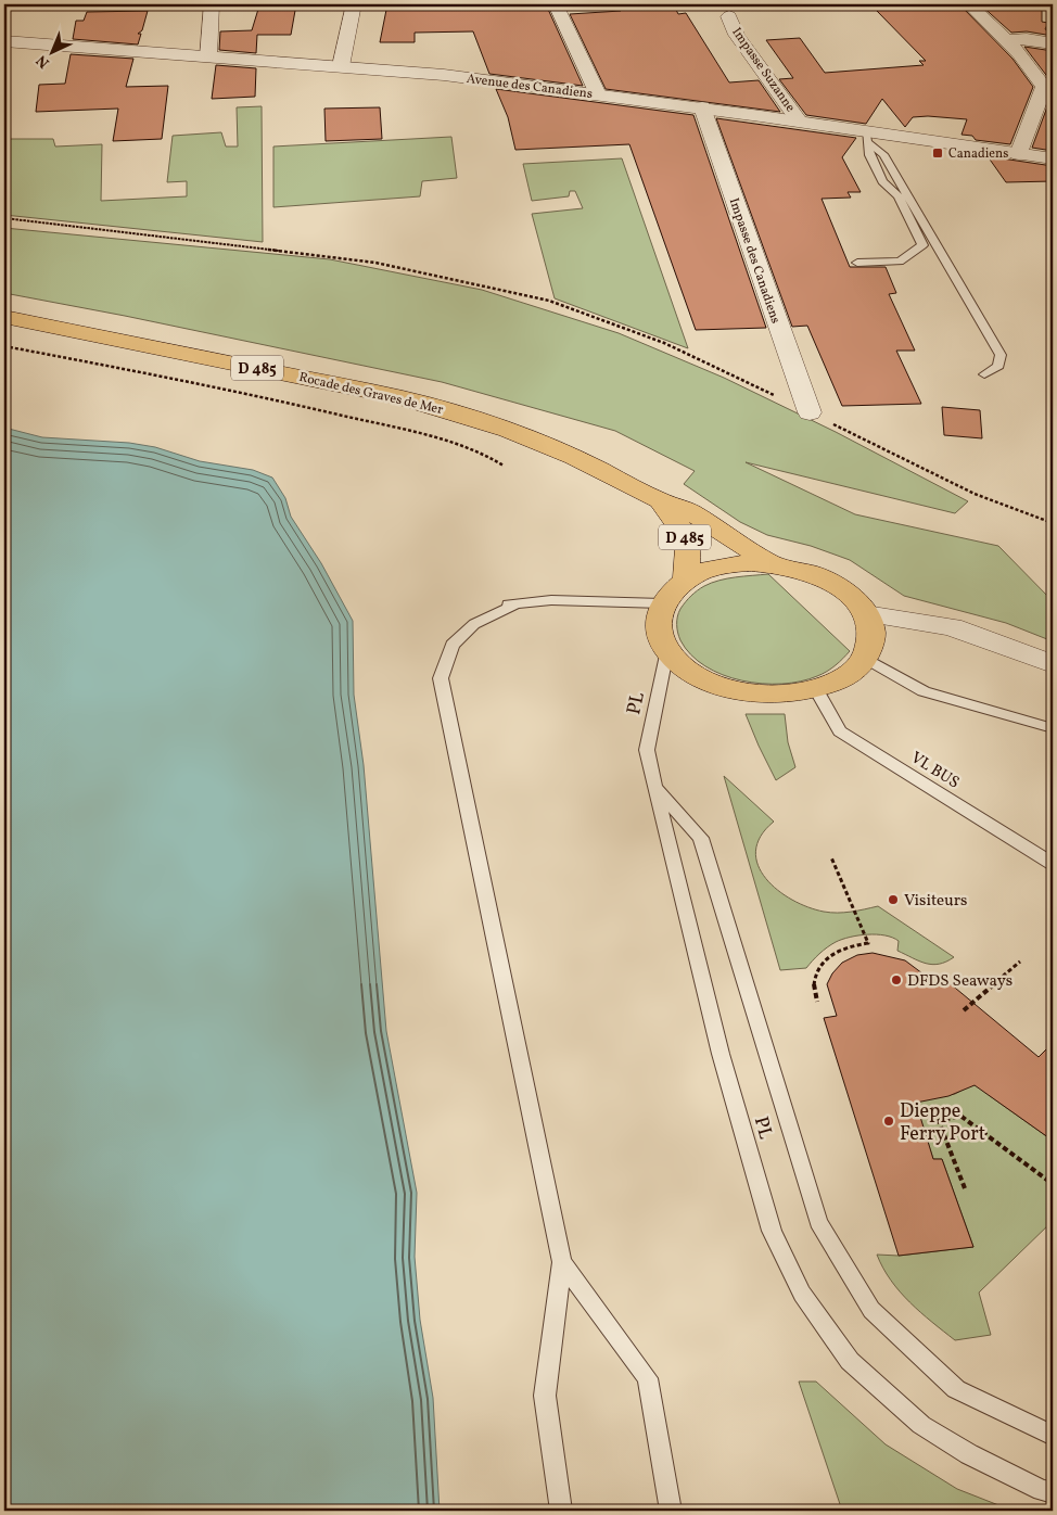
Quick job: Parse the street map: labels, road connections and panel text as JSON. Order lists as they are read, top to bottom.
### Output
{
  "streets": {
    "main road": ["D 485", "Rocade des Graves de Mer"],
    "street": ["Impasse Suzanne", "Avenue des Canadiens", "Impasse des Canadiens"],
    "lane": ["PL", "VL BUS"]
  },
  "crossings": [
    ["Impasse Suzanne", "Avenue des Canadiens"],
    ["Avenue des Canadiens", "Impasse des Canadiens"],
    ["D 485", "Rocade des Graves de Mer"],
    ["D 485", "PL"],
    ["D 485", "VL BUS"],
    ["Rocade des Graves de Mer", "PL"],
    ["Rocade des Graves de Mer", "VL BUS"],
    ["PL", "VL BUS"]
  ],
  "places": {
    "transit": ["Canadiens"],
    "other": ["Visiteurs", "DFDS Seaways", "Dieppe Ferry Port"]
  },
  "north": "bottom left"
}
